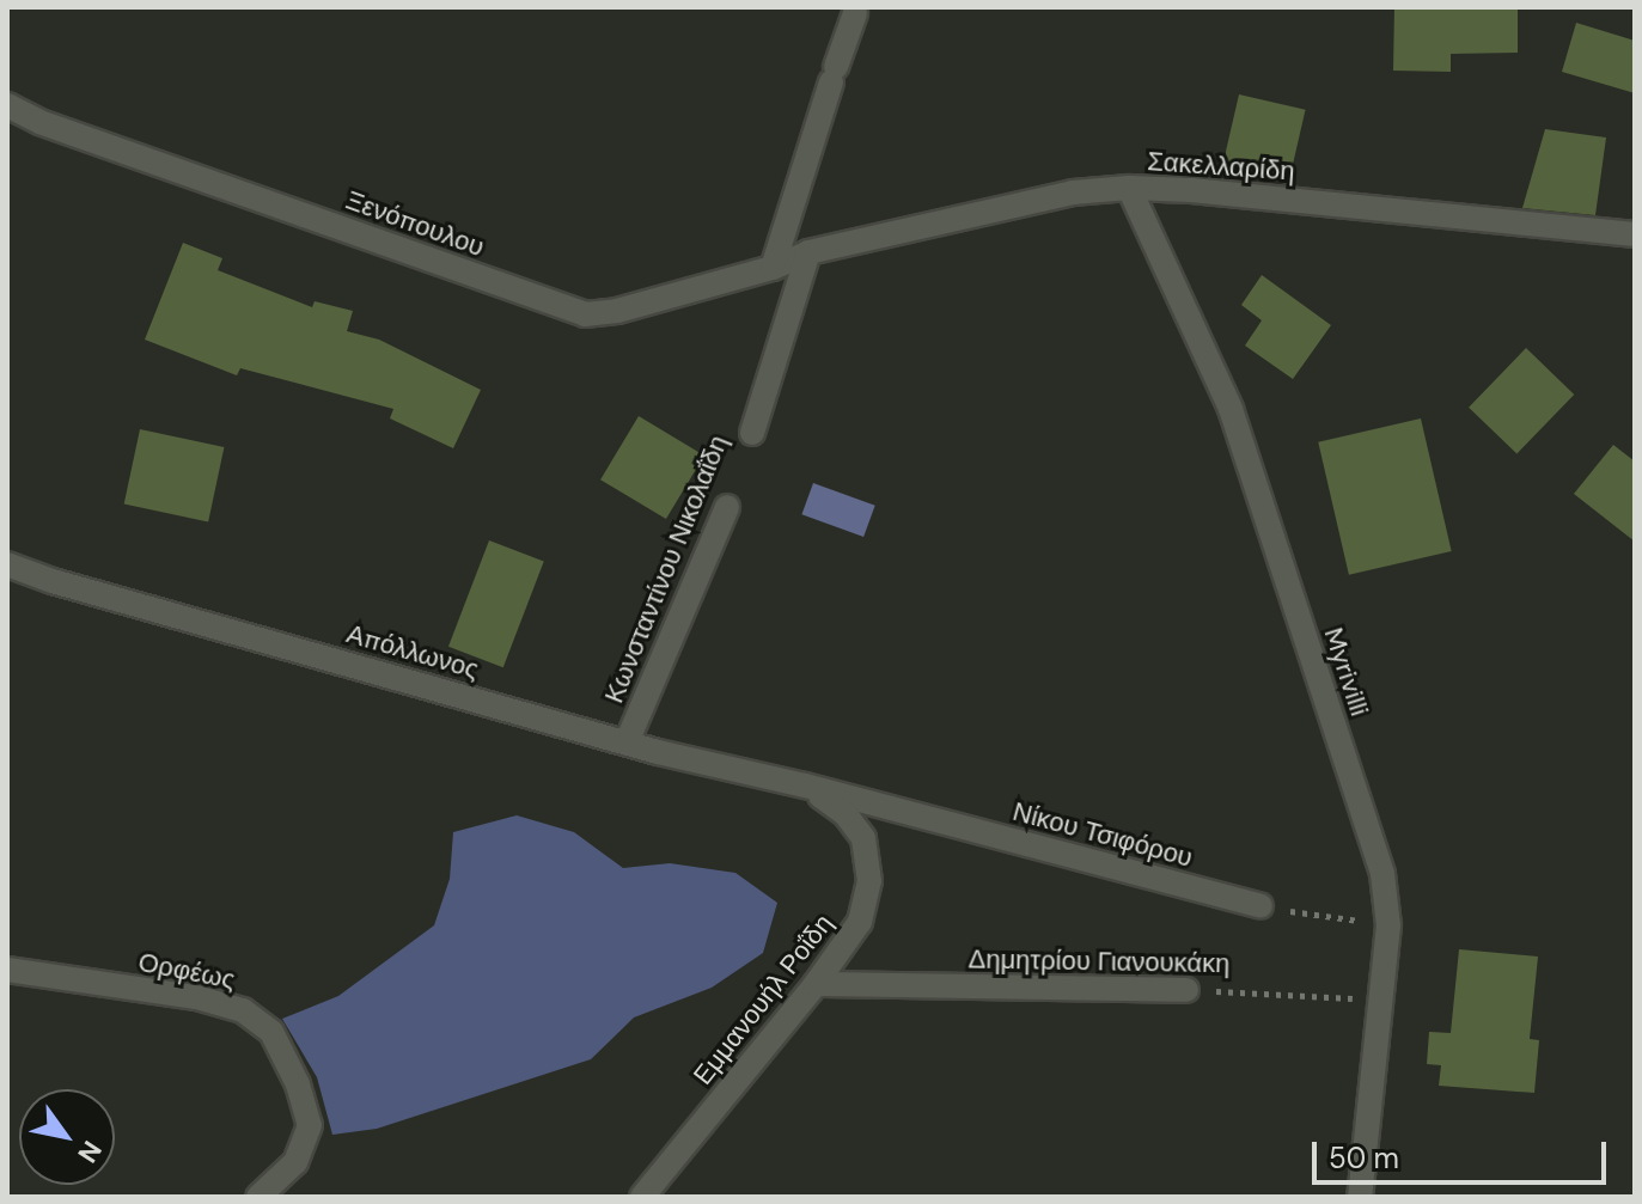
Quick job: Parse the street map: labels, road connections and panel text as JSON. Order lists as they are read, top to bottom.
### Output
{
  "streets": {
    "street": [
      "Σακελλαρίδη",
      "Ξενόπουλου",
      "Κωνσταντίνου Νικολαΐδη",
      "Απόλλωνος",
      "Myrivilli",
      "Νίκου Τσιφόρου",
      "Δημητρίου Γιανουκάκη",
      "Ορφέως",
      "Εμμανουήλ Ροΐδη"
    ]
  },
  "crossings": [
    ["Σακελλαρίδη", "Ξενόπουλου"],
    ["Σακελλαρίδη", "Κωνσταντίνου Νικολαΐδη"],
    ["Σακελλαρίδη", "Myrivilli"],
    ["Ξενόπουλου", "Κωνσταντίνου Νικολαΐδη"],
    ["Κωνσταντίνου Νικολαΐδη", "Απόλλωνος"],
    ["Απόλλωνος", "Νίκου Τσιφόρου"],
    ["Απόλλωνος", "Εμμανουήλ Ροΐδη"],
    ["Myrivilli", "Δημητρίου Γιανουκάκη"],
    ["Νίκου Τσιφόρου", "Εμμανουήλ Ροΐδη"],
    ["Δημητρίου Γιανουκάκη", "Εμμανουήλ Ροΐδη"]
  ],
  "scale_bar": "50 m",
  "north": "bottom right"
}
